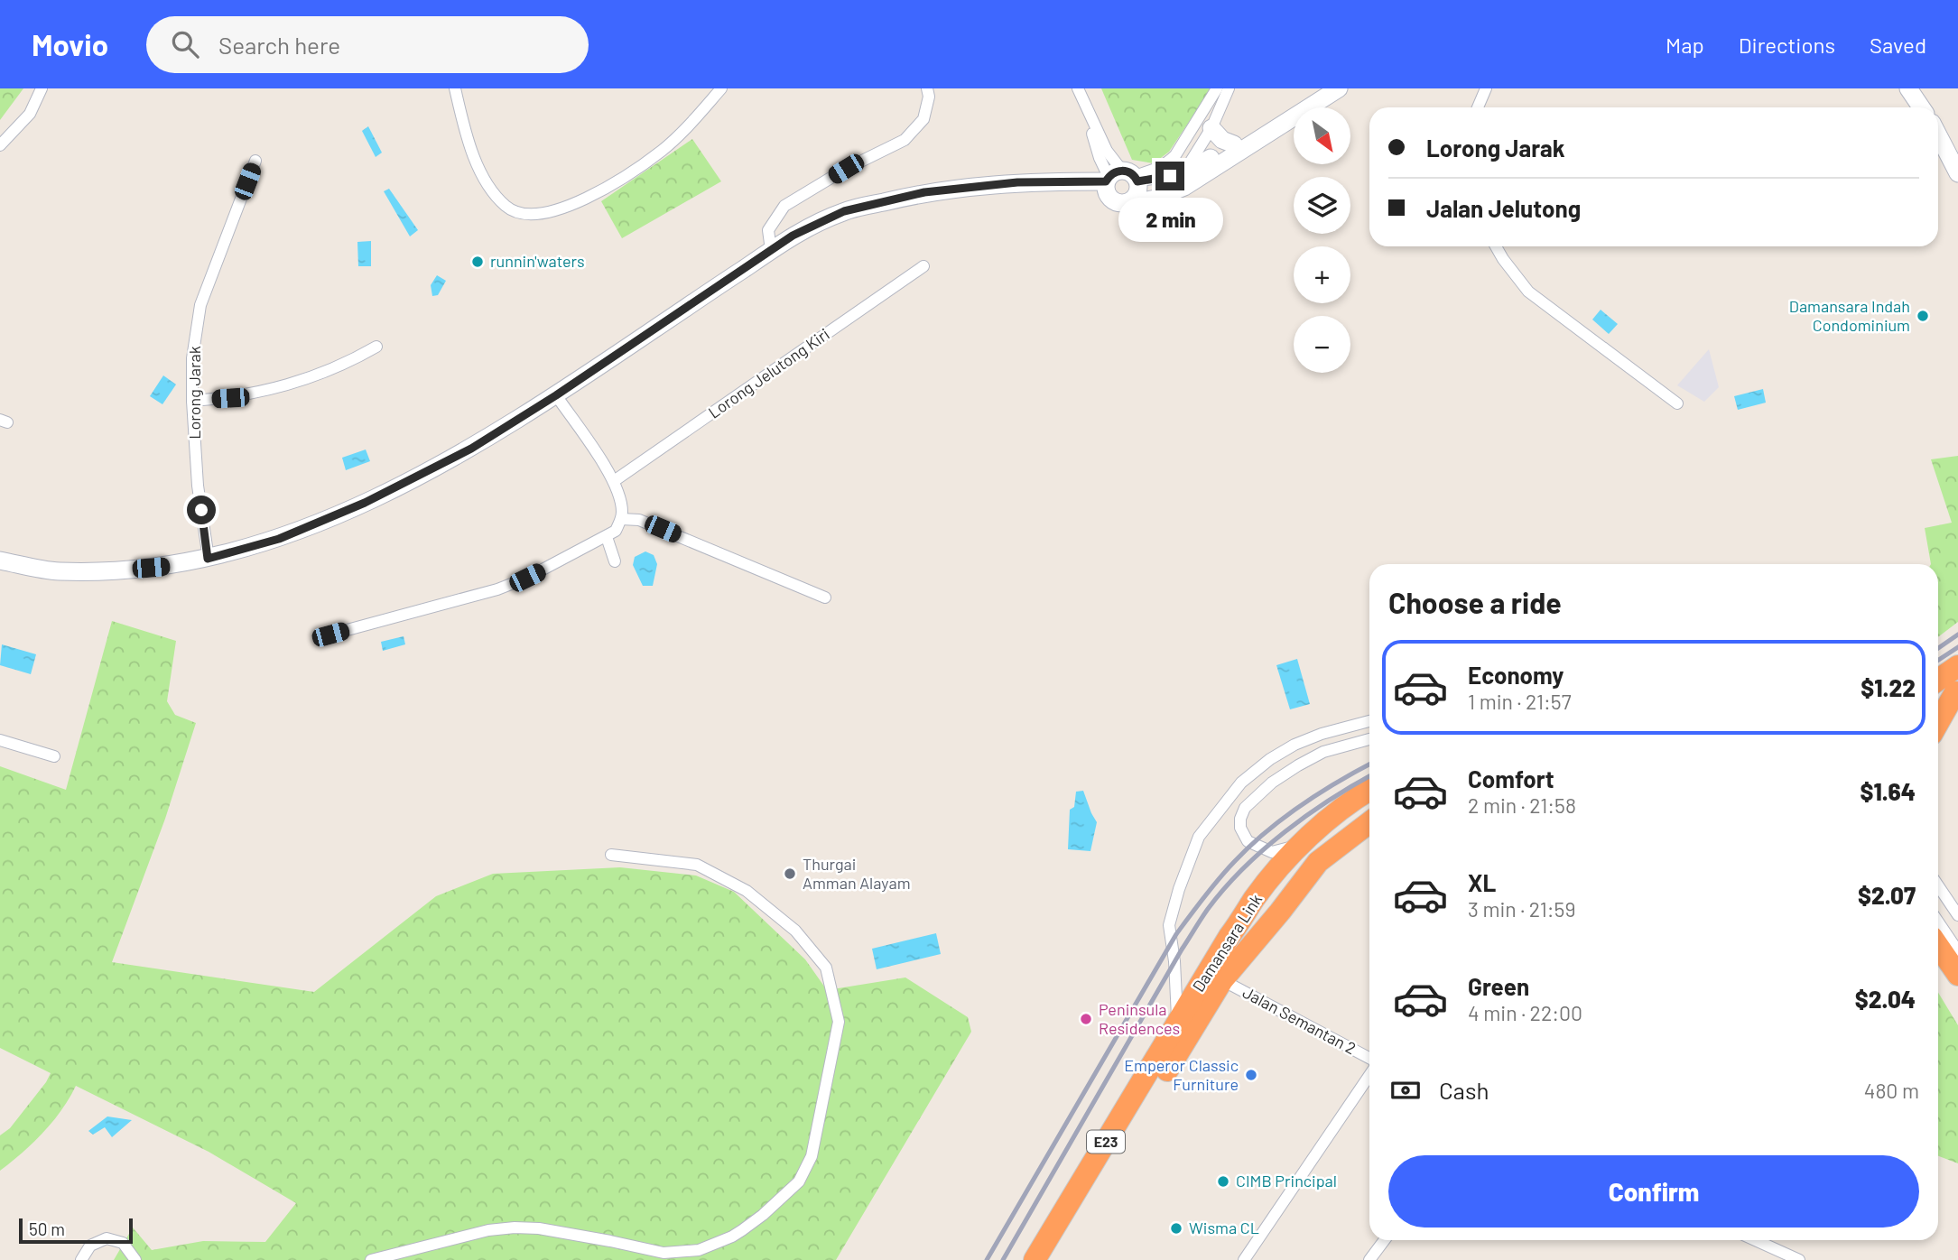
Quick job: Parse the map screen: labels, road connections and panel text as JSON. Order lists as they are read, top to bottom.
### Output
{
  "streets": {
    "highway": ["Damansara Link", "E23"],
    "street": ["Lorong Jelutong Kiri", "Lorong Jarak", "Jalan Semantan 2"]
  },
  "crossings": [
    ["Damansara Link", "Jalan Semantan 2"]
  ],
  "places": [
    "runnin'waters",
    "Damansara Indah Condominium",
    "Thurgai Amman Alayam",
    "Peninsula Residences",
    "Emperor Classic Furniture",
    "CIMB Principal",
    "Wisma CL"
  ],
  "scale_bar": "50 m",
  "north": "bottom right",
  "page": {
    "header": "Movio",
    "search": "Search here",
    "nav": ["Map", "Directions", "Saved"],
    "map_buttons": ["+", "−"],
    "banner": ["Lorong Jarak", "Jalan Jelutong"],
    "bubble": "2 min",
    "heading": "Choose a ride",
    "list": [
      {
        "name": "Economy",
        "note": "1 min · 21:57",
        "value": "$1.22"
      },
      {
        "name": "Comfort",
        "note": "2 min · 21:58",
        "value": "$1.64"
      },
      {
        "name": "XL",
        "note": "3 min · 21:59",
        "value": "$2.07"
      },
      {
        "name": "Green",
        "note": "4 min · 22:00",
        "value": "$2.04"
      }
    ],
    "pay": ["Cash", "480 m"],
    "buttons": "Confirm",
    "scale": "50 m"
  }
}
